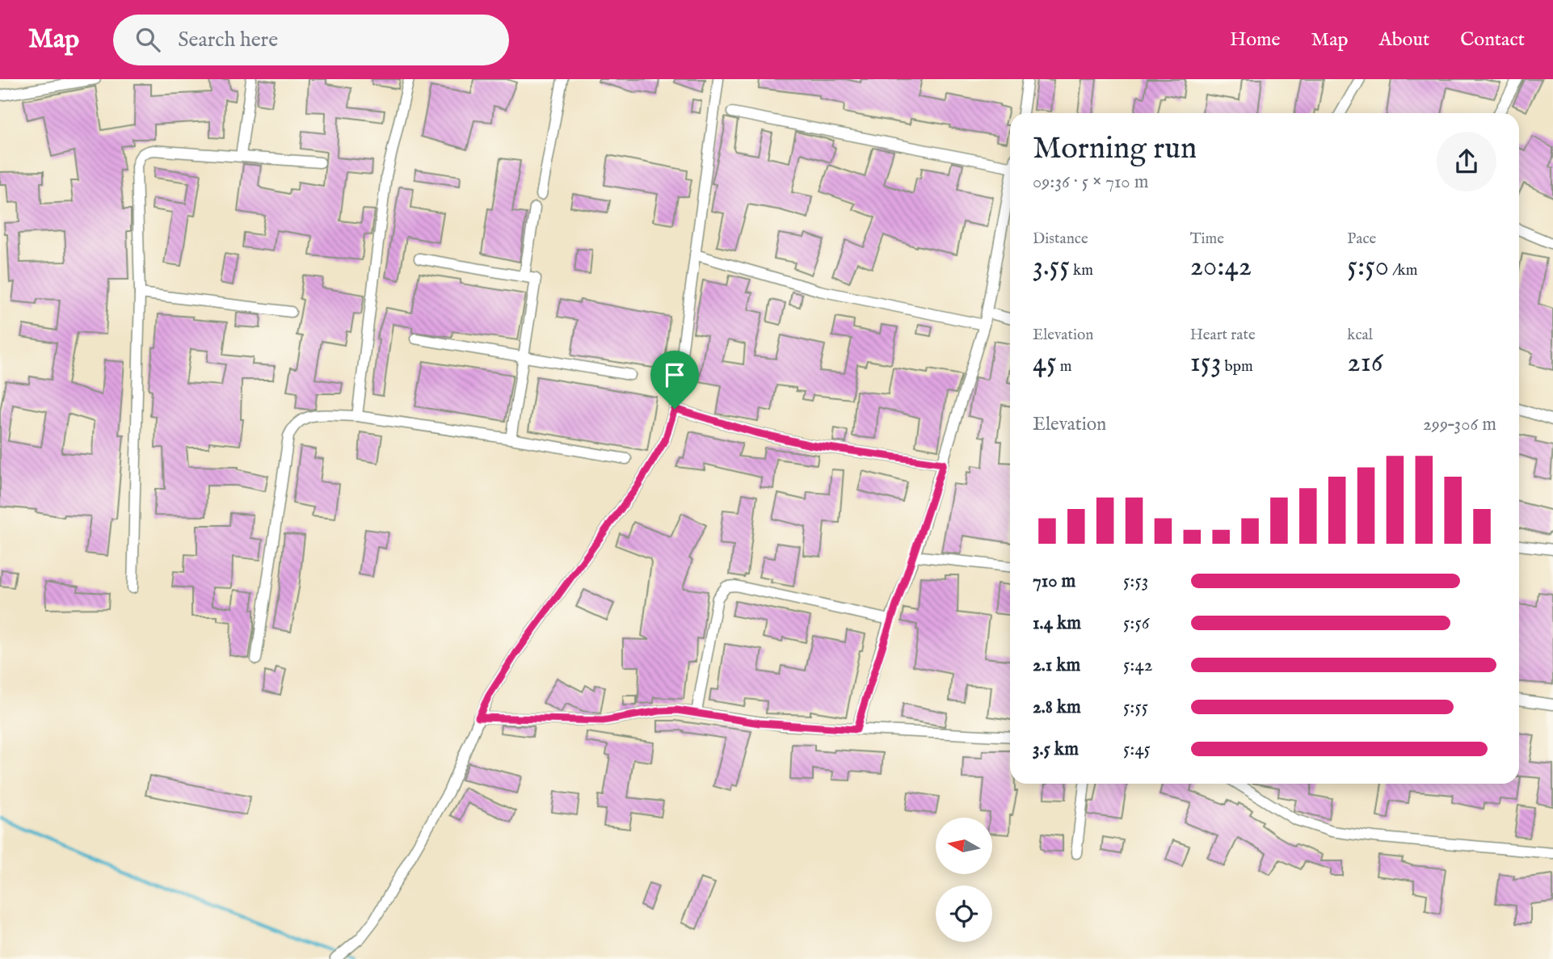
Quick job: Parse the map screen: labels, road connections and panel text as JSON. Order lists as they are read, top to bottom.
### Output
{
  "north": "left",
  "page": {
    "header": "Map",
    "search": "Search here",
    "nav": [
      "Home",
      "Map",
      "About",
      "Contact"
    ],
    "heading": ["Morning run", "09:36 · 5 × 710 m"],
    "stats": [
      ["Distance", "3.55 km"],
      ["Time", "20:42"],
      ["Pace", "5:50 /km"],
      ["Elevation", "45 m"],
      ["Heart rate", "153 bpm"],
      ["kcal", "216"]
    ],
    "chart": ["Elevation", "299–306 m"],
    "list": [
      {
        "name": "710 m",
        "note": "5:53"
      },
      {
        "name": "1.4 km",
        "note": "5:56"
      },
      {
        "name": "2.1 km",
        "note": "5:42"
      },
      {
        "name": "2.8 km",
        "note": "5:55"
      },
      {
        "name": "3.5 km",
        "note": "5:45"
      }
    ]
  }
}
